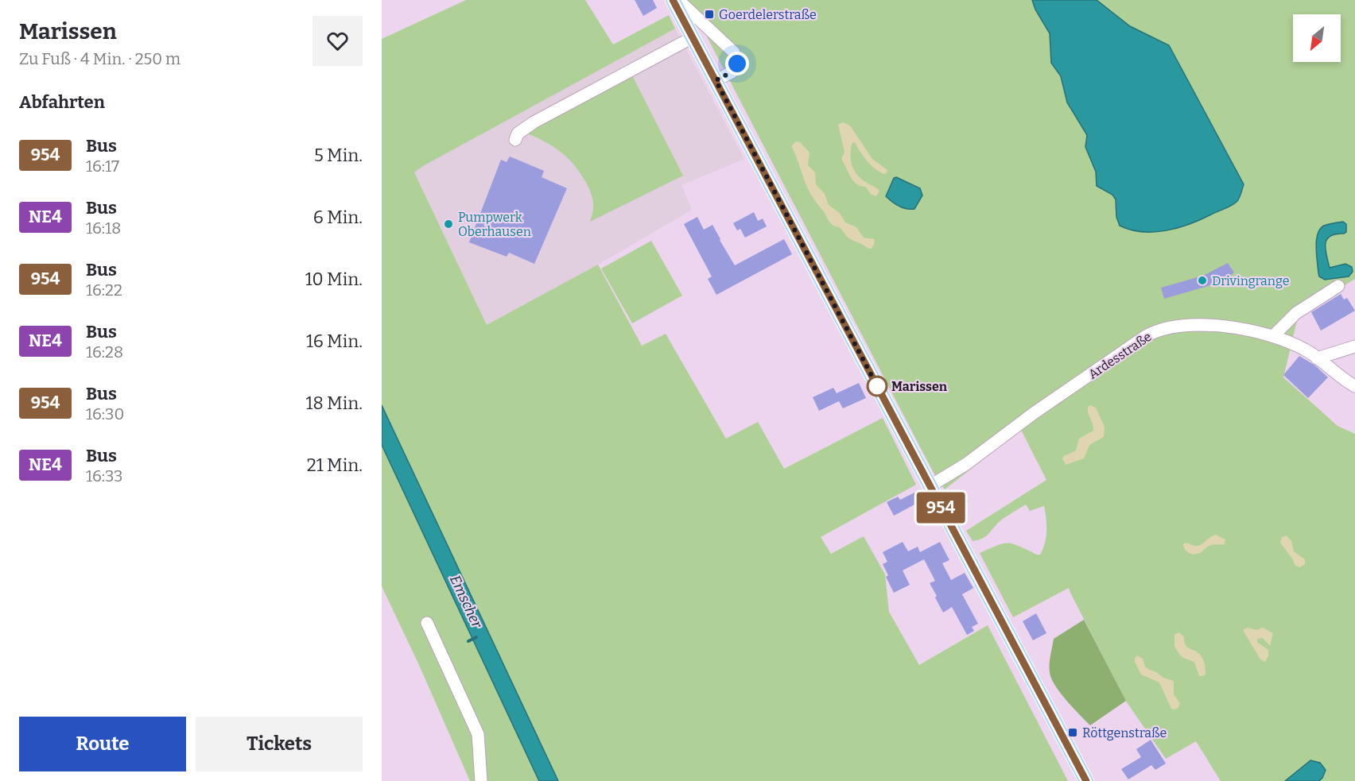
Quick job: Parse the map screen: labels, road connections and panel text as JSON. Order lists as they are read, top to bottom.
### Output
{
  "streets": {
    "street": ["Ardesstraße"]
  },
  "water": ["Emscher"],
  "places": {
    "transit": ["Goerdelerstraße", "Röttgenstraße"],
    "other": ["Pumpwerk Oberhausen", "Drivingrange", "Marissen"]
  },
  "lines": ["bus line 954"],
  "north": "bottom left",
  "page": {
    "heading": [
      ["Marissen", "Zu Fuß · 4 Min. · 250 m"],
      "Abfahrten"
    ],
    "on_map": "954",
    "list": [
      {
        "mark": "954",
        "name": "Bus",
        "note": "16:17",
        "value": "5 Min."
      },
      {
        "mark": "NE4",
        "name": "Bus",
        "note": "16:18",
        "value": "6 Min."
      },
      {
        "mark": "954",
        "name": "Bus",
        "note": "16:22",
        "value": "10 Min."
      },
      {
        "mark": "NE4",
        "name": "Bus",
        "note": "16:28",
        "value": "16 Min."
      },
      {
        "mark": "954",
        "name": "Bus",
        "note": "16:30",
        "value": "18 Min."
      },
      {
        "mark": "NE4",
        "name": "Bus",
        "note": "16:33",
        "value": "21 Min."
      }
    ],
    "buttons": ["Route", "Tickets"]
  }
}
